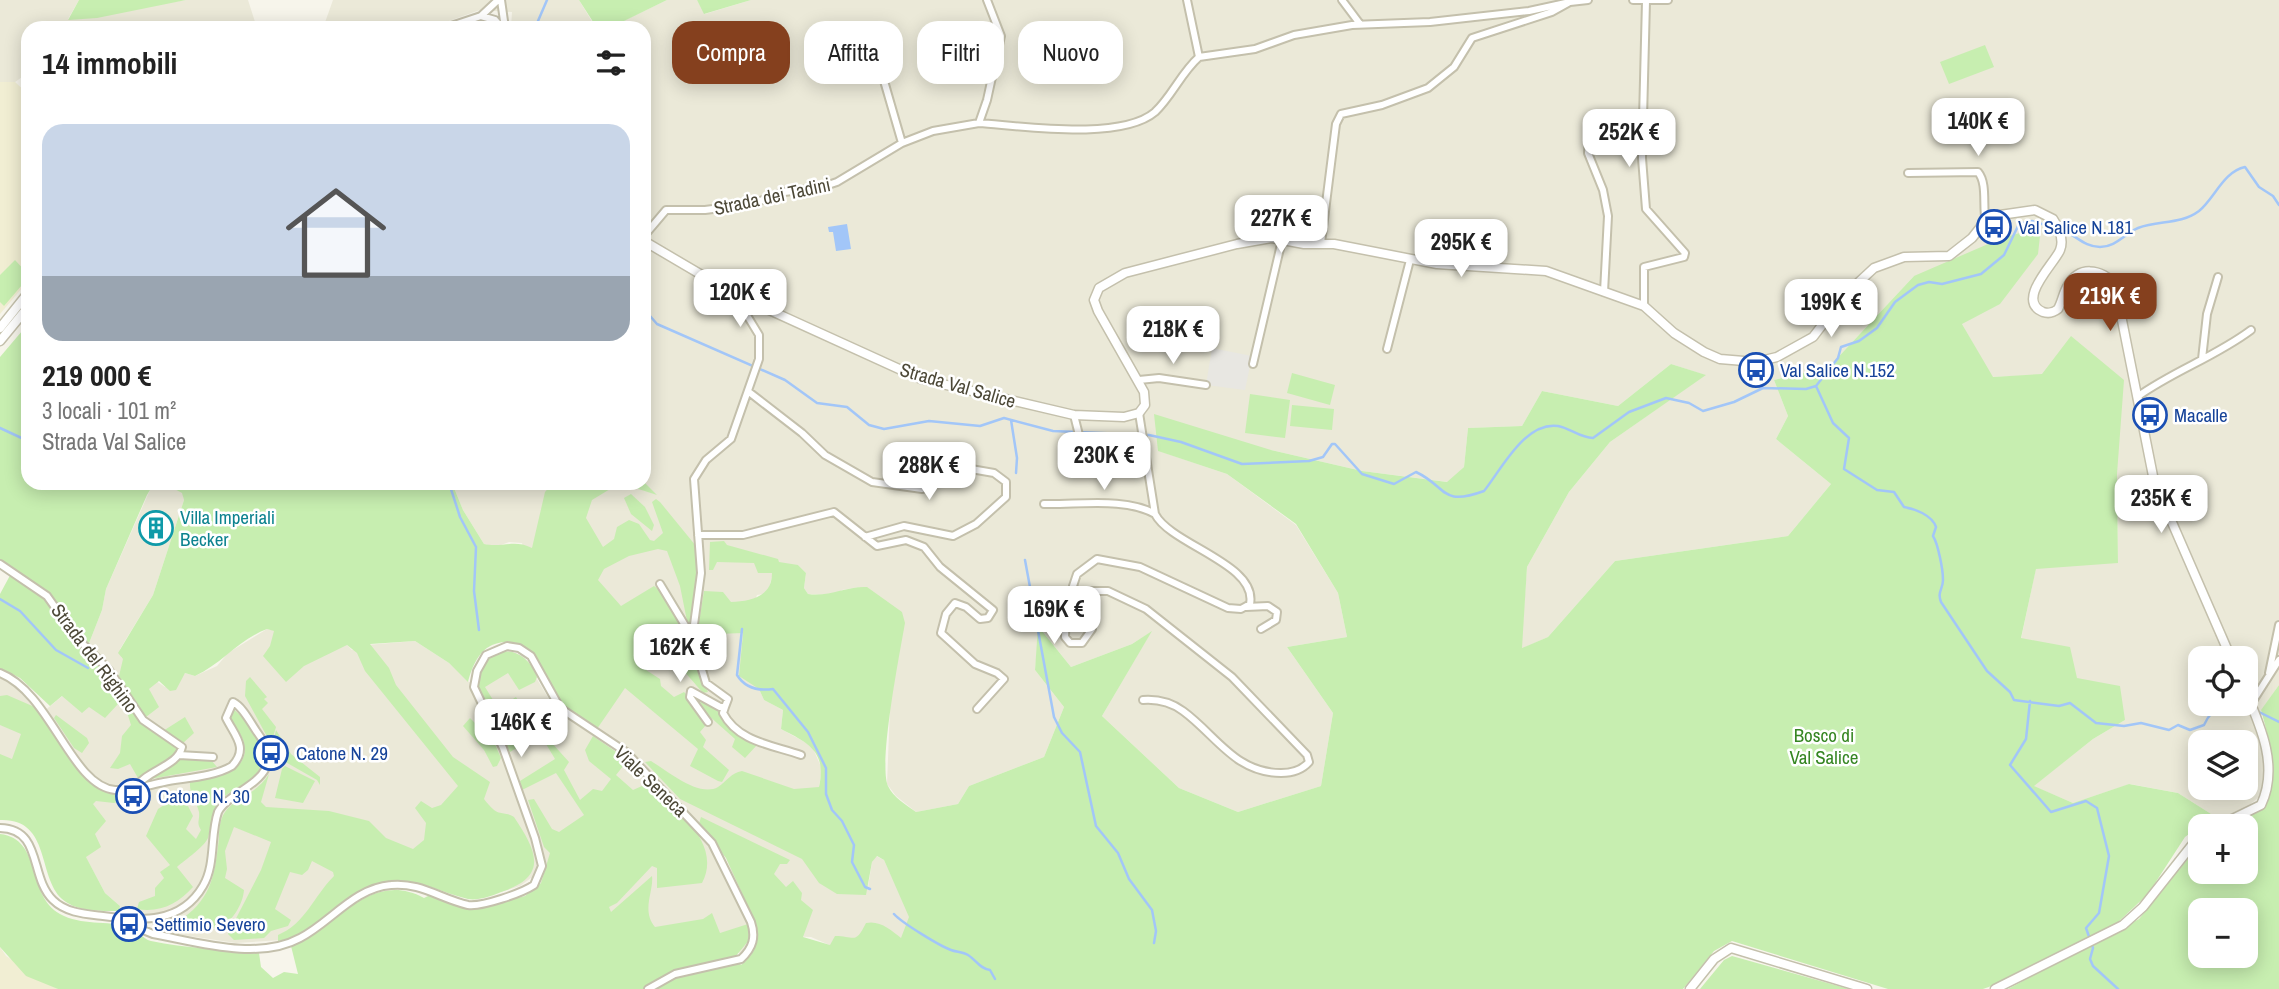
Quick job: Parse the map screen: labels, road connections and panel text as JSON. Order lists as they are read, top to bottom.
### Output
{
  "streets": {
    "street": [
      "Strada dei Tadini",
      "Strada Val Salice",
      "Strada del Righino",
      "Viale Seneca"
    ]
  },
  "parks": ["Bosco di Val Salice"],
  "places": {
    "bus stop": [
      "Val Salice N.181",
      "Val Salice N.152",
      "Macalle",
      "Catone N. 29",
      "Catone N. 30",
      "Settimio Severo"
    ],
    "building": ["Villa Imperiali Becker"]
  },
  "page": {
    "chip": [
      "Compra",
      "Affitta",
      "Filtri",
      "Nuovo"
    ],
    "heading": "14 immobili",
    "price": [
      "140K €",
      "252K €",
      "227K €",
      "295K €",
      "120K €",
      "219K €",
      "199K €",
      "218K €",
      "230K €",
      "288K €",
      "235K €",
      "169K €",
      "162K €",
      "146K €"
    ],
    "list": [
      {
        "name": "219 000 €",
        "note": "3 locali · 101 m² · Strada Val Salice"
      }
    ],
    "map_buttons": ["+", "−"]
  }
}
